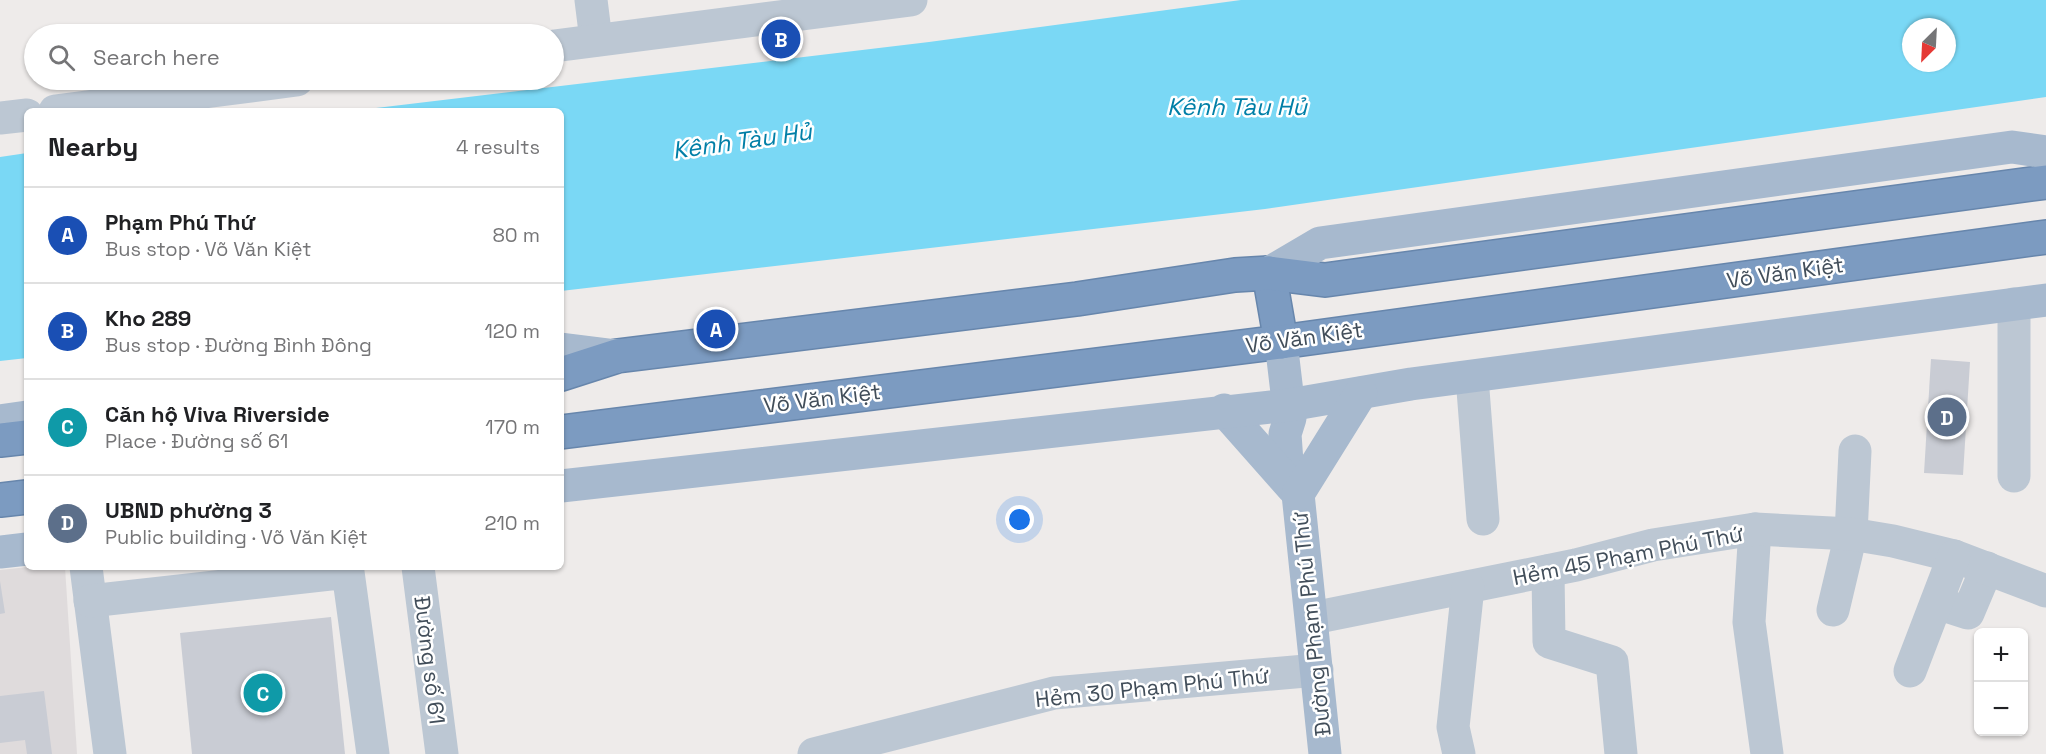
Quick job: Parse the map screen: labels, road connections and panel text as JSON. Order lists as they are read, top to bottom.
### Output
{
  "streets": {
    "highway": ["Võ Văn Kiệt"],
    "main road": ["Đường Phạm Phú Thứ"],
    "street": ["Hẻm 45 Phạm Phú Thứ", "Đường số 61", "Hẻm 30 Phạm Phú Thứ"]
  },
  "crossings": [
    ["Võ Văn Kiệt", "Đường Phạm Phú Thứ"],
    ["Hẻm 45 Phạm Phú Thứ", "Đường Phạm Phú Thứ"],
    ["Đường Phạm Phú Thứ", "Hẻm 30 Phạm Phú Thứ"]
  ],
  "water": ["Kênh Tàu Hủ"],
  "north": "bottom left",
  "page": {
    "pins": [
      "B",
      "A",
      "D",
      "C"
    ],
    "search": "Search here",
    "heading": ["Nearby", "4 results"],
    "list": [
      {
        "mark": "A",
        "name": "Phạm Phú Thứ",
        "note": "Bus stop · Võ Văn Kiệt",
        "value": "80 m"
      },
      {
        "mark": "B",
        "name": "Kho 289",
        "note": "Bus stop · Đường Bình Đông",
        "value": "120 m"
      },
      {
        "mark": "C",
        "name": "Căn hộ Viva Riverside",
        "note": "Place · Đường số 61",
        "value": "170 m"
      },
      {
        "mark": "D",
        "name": "UBND phường 3",
        "note": "Public building · Võ Văn Kiệt",
        "value": "210 m"
      }
    ],
    "map_buttons": ["+", "−"]
  }
}
